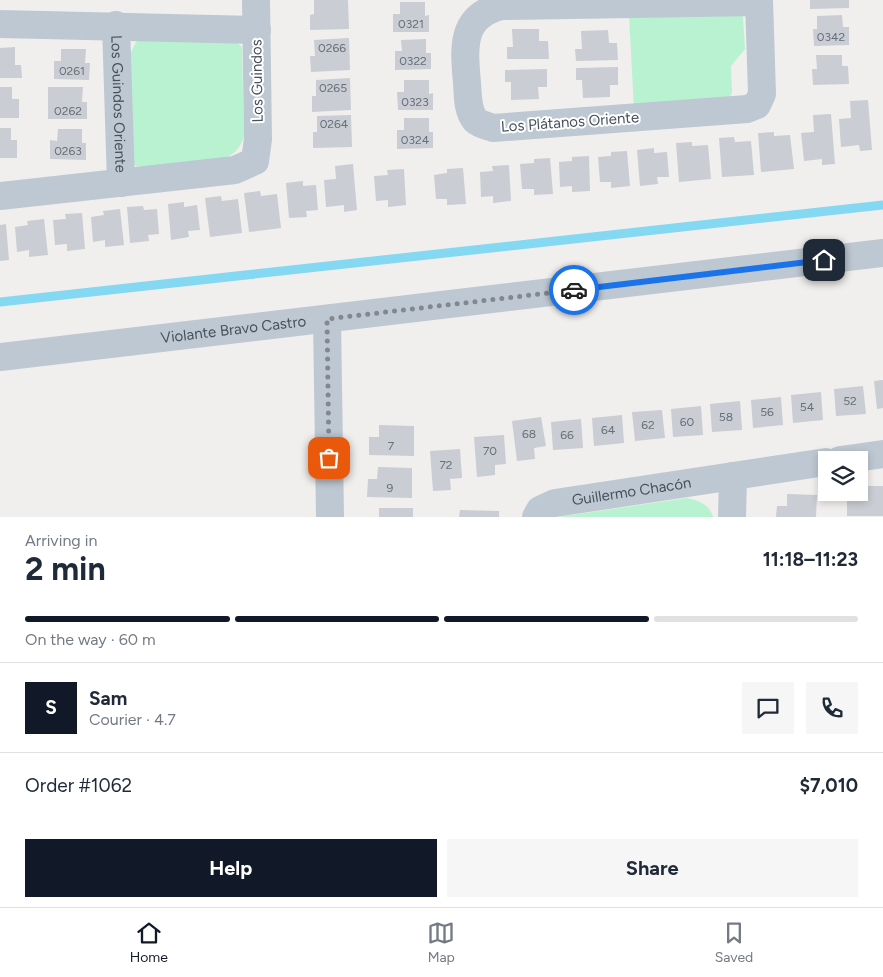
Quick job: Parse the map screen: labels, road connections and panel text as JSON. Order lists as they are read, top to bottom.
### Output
{
  "streets": {
    "street": [
      "Los Guindos",
      "Los Guindos Oriente",
      "Los Plátanos Oriente",
      "Violante Bravo Castro",
      "Guillermo Chacón"
    ]
  },
  "crossings": [
    ["Los Guindos", "Los Guindos Oriente"]
  ],
  "house_numbers": [
    "0321",
    "0342",
    "0266",
    "0322",
    "0261",
    "0265",
    "0323",
    "0262",
    "0264",
    "0324",
    "0263",
    "52",
    "54",
    "56",
    "58",
    "60",
    "62",
    "64",
    "68",
    "66",
    "7",
    "70",
    "72",
    "9"
  ],
  "page": {
    "heading": ["2 min", "Arriving in", "11:18–11:23"],
    "panel": [
      "Sam",
      "Courier · 4.7",
      "Order #1062",
      "$7,010"
    ],
    "bar": "On the way · 60 m",
    "round": "S",
    "buttons": ["Help", "Share"],
    "tabs": ["Home", "Map", "Saved"]
  }
}
